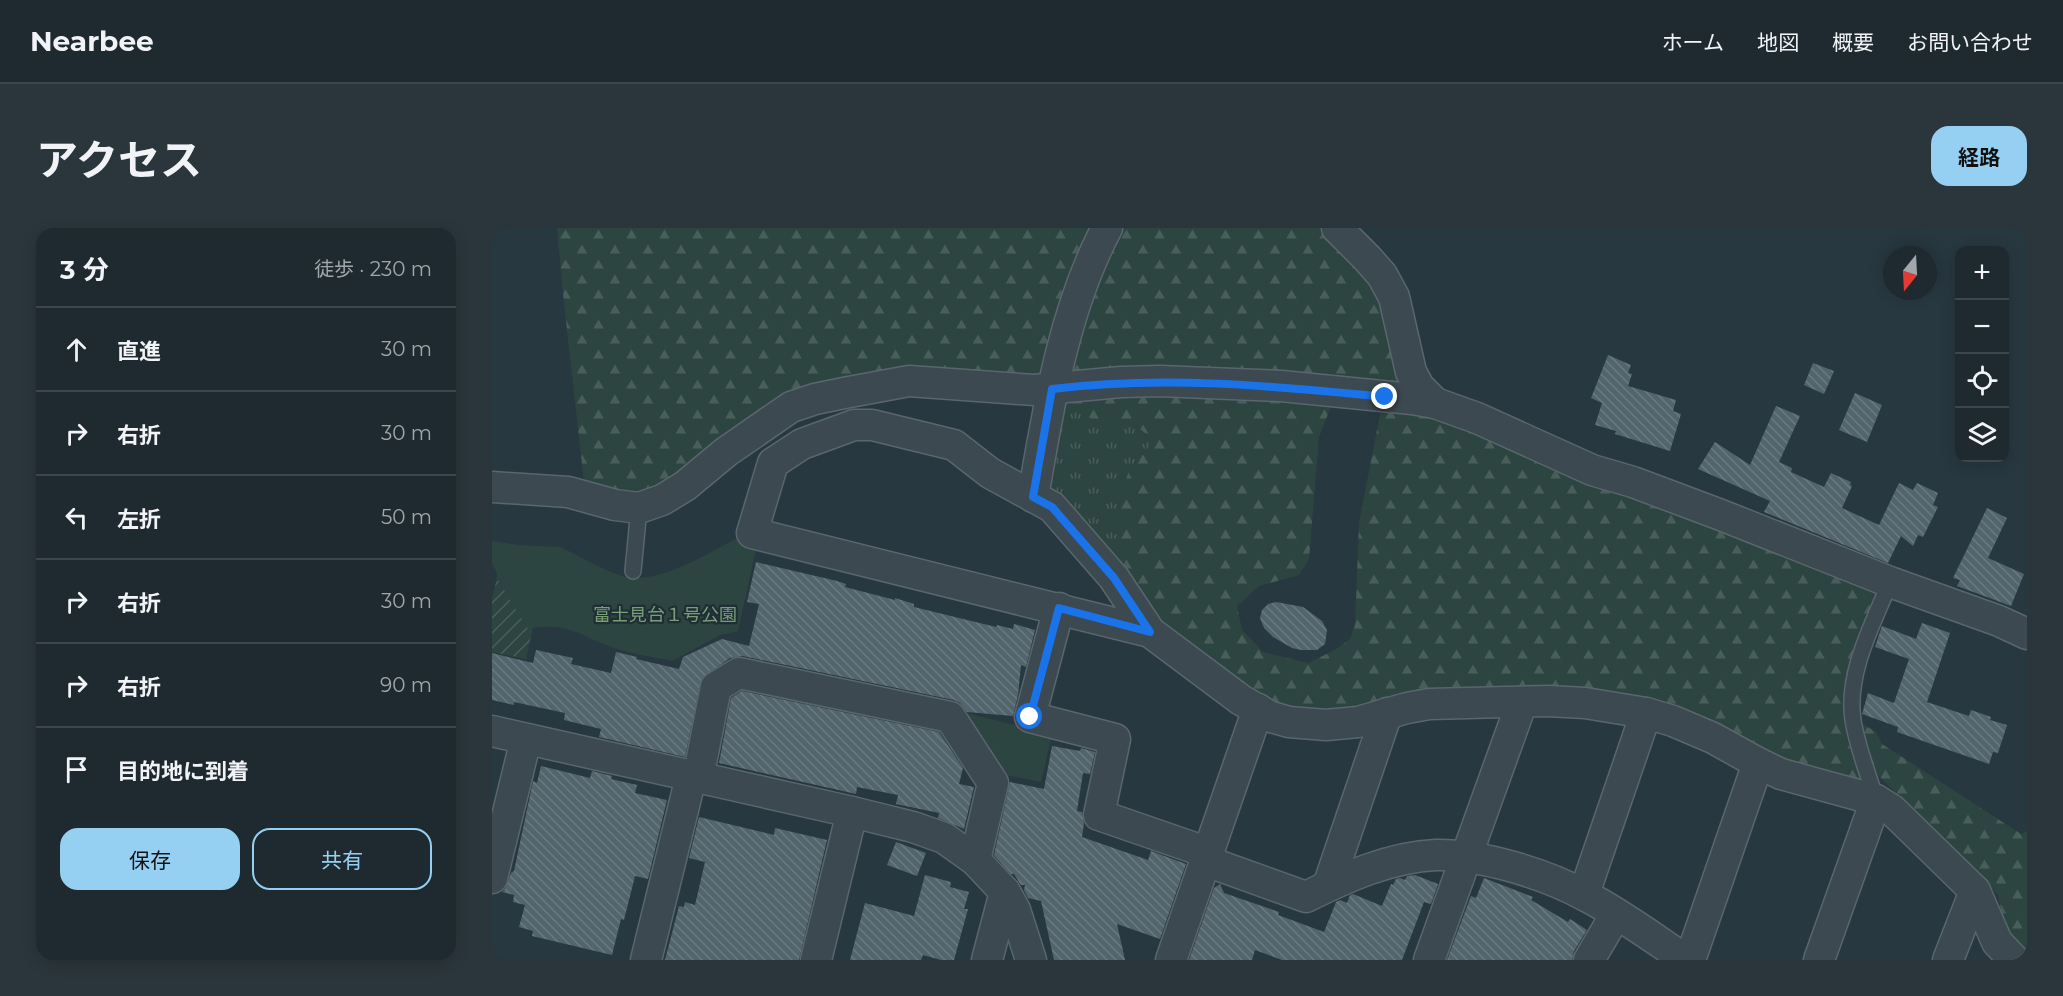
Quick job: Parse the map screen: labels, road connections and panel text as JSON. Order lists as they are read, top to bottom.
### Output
{
  "parks": ["富士見台１号公園"],
  "north": "bottom",
  "page": {
    "header": "Nearbee",
    "nav": [
      "ホーム",
      "地図",
      "概要",
      "お問い合わせ"
    ],
    "title": "アクセス",
    "buttons": [
      "経路",
      ["保存", "共有"]
    ],
    "heading": ["3 分", "徒歩 · 230 m"],
    "map_buttons": ["+", "−"],
    "list": [
      ["直進", "30 m"],
      ["右折", "30 m"],
      ["左折", "50 m"],
      ["右折", "30 m"],
      ["右折", "90 m"],
      "目的地に到着"
    ]
  }
}
